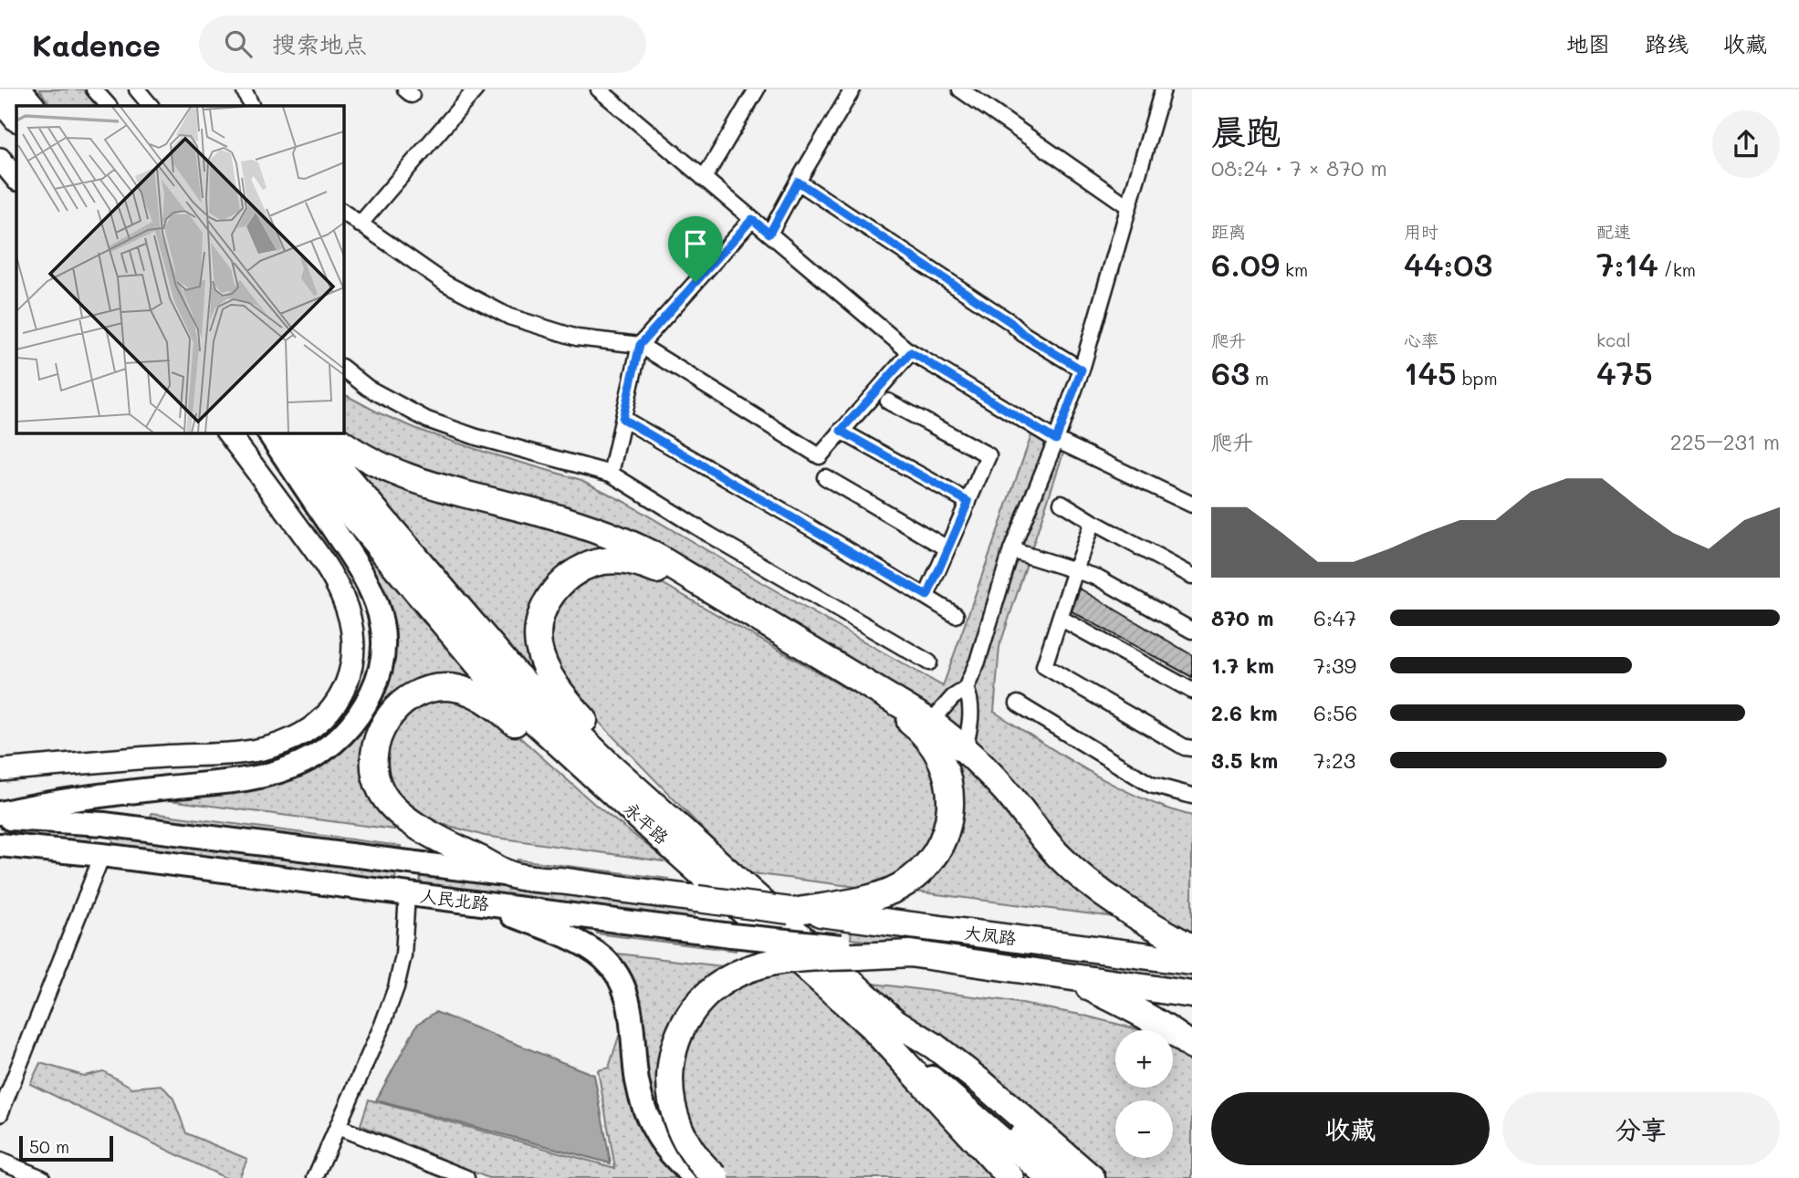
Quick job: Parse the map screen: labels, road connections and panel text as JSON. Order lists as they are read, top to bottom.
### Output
{
  "streets": {
    "highway": ["永平路", "人民北路", "大凤路"]
  },
  "crossings": [
    ["人民北路", "大凤路"]
  ],
  "scale_bar": "50 m",
  "page": {
    "header": "Kadence",
    "search": "搜索地点",
    "nav": ["地图", "路线", "收藏"],
    "heading": ["晨跑", "08:24 · 7 × 870 m"],
    "stats": [
      ["距离", "6.09 km"],
      ["用时", "44:03"],
      ["配速", "7:14 /km"],
      ["爬升", "63 m"],
      ["心率", "145 bpm"],
      ["kcal", "475"]
    ],
    "chart": ["爬升", "225–231 m"],
    "list": [
      {
        "name": "870 m",
        "note": "6:47"
      },
      {
        "name": "1.7 km",
        "note": "7:39"
      },
      {
        "name": "2.6 km",
        "note": "6:56"
      },
      {
        "name": "3.5 km",
        "note": "7:23"
      }
    ],
    "map_buttons": ["+", "−"],
    "buttons": ["收藏", "分享"],
    "scale": "50 m"
  }
}
